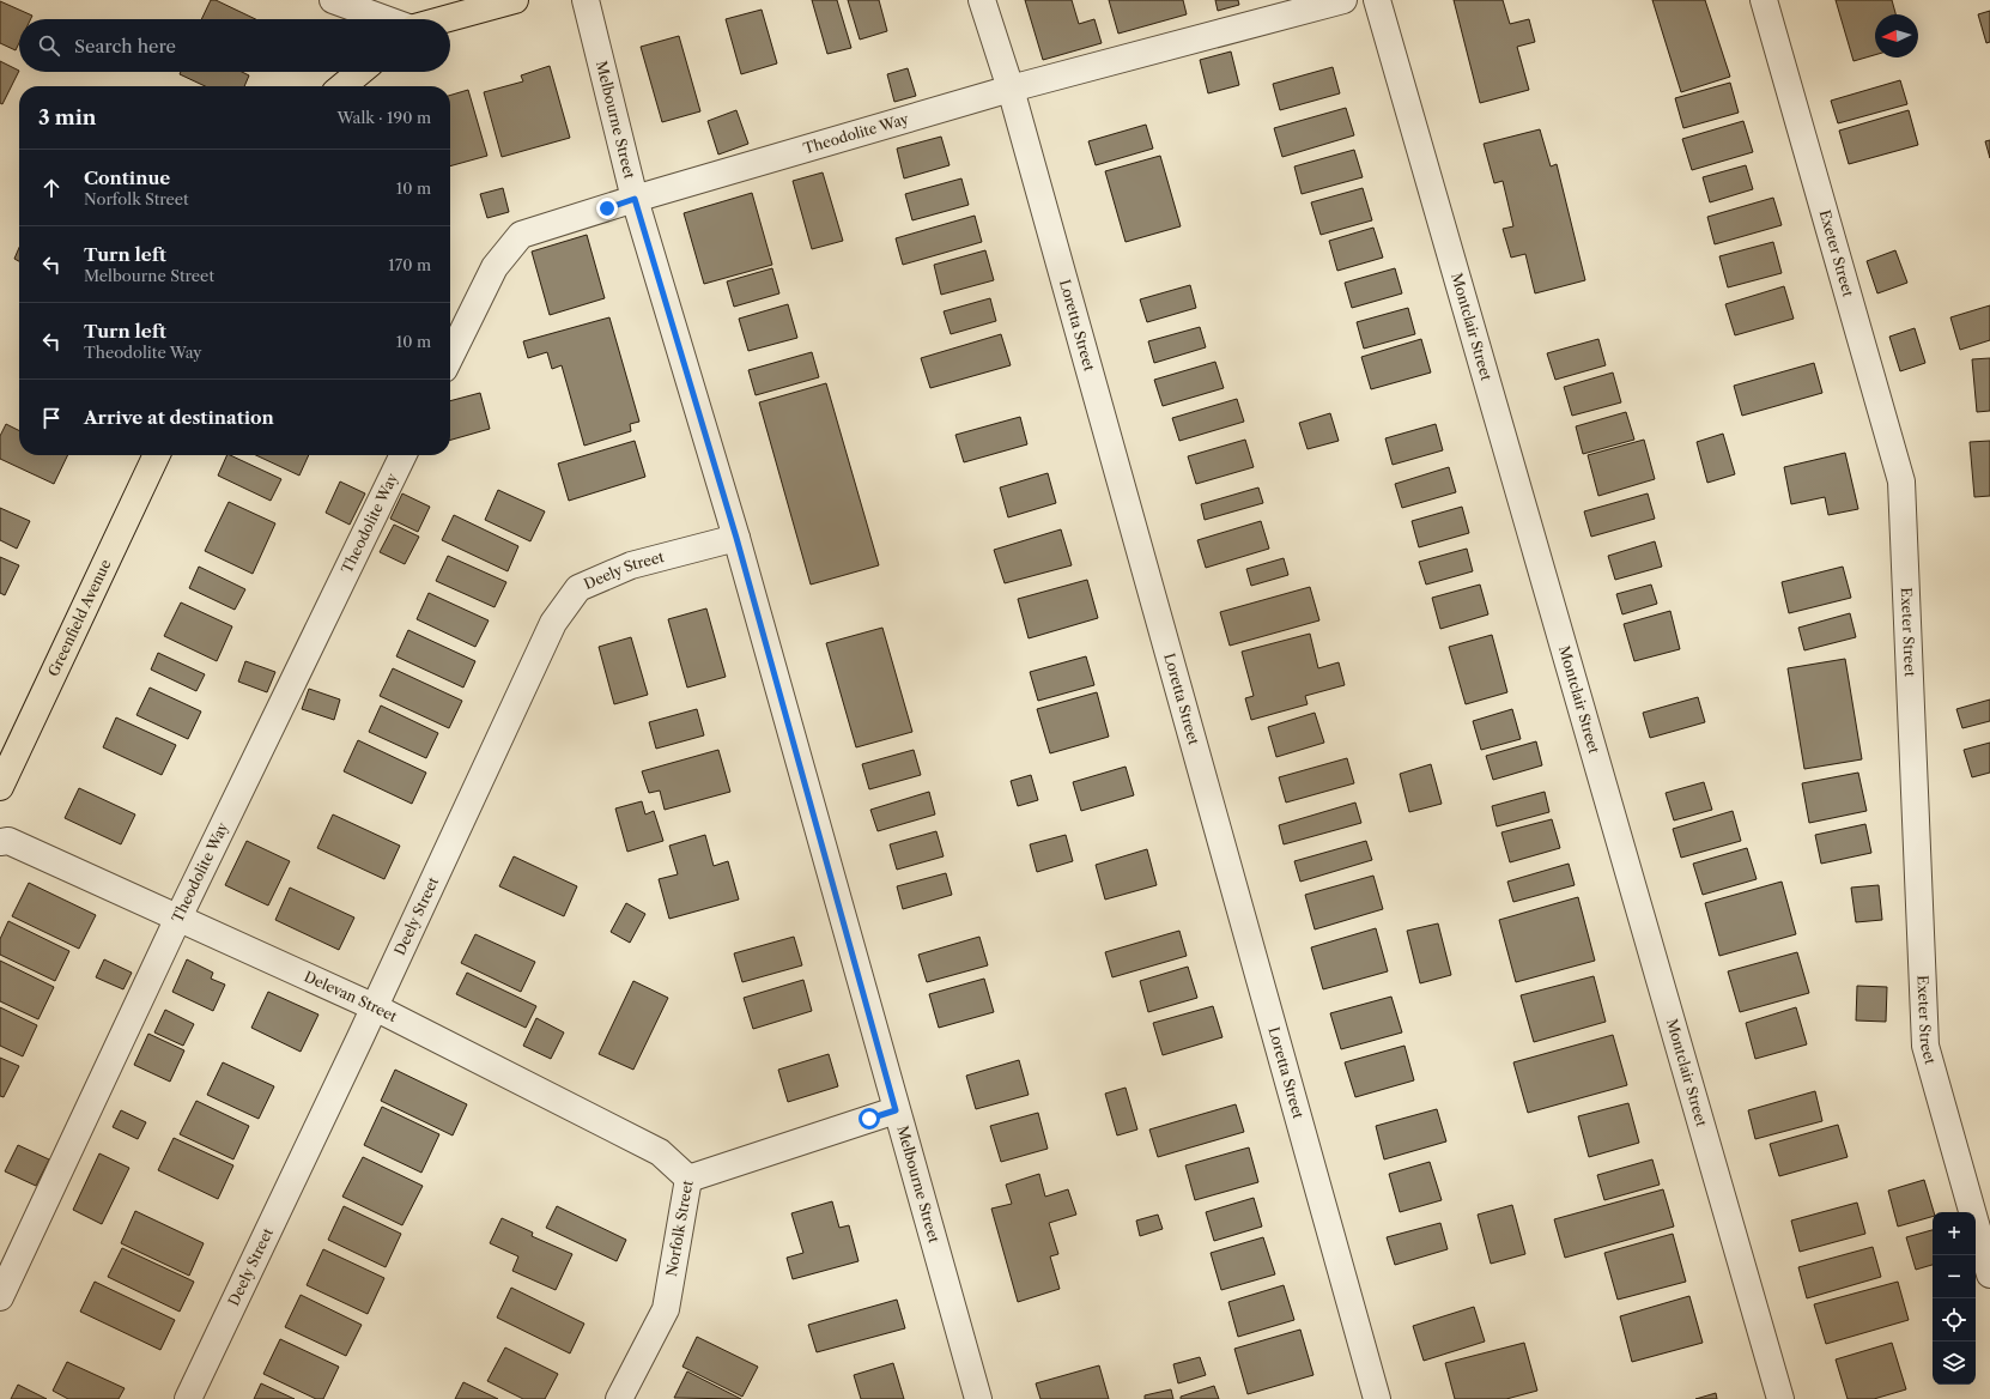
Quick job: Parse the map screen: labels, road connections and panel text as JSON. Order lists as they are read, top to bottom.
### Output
{
  "streets": {
    "main road": ["Greenfield Avenue"],
    "street": [
      "Melbourne Street",
      "Theodolite Way",
      "Exeter Street",
      "Loretta Street",
      "Montclair Street",
      "Deely Street",
      "Delevan Street",
      "Norfolk Street"
    ]
  },
  "crossings": [
    ["Melbourne Street", "Theodolite Way"],
    ["Melbourne Street", "Deely Street"],
    ["Melbourne Street", "Norfolk Street"],
    ["Theodolite Way", "Loretta Street"],
    ["Theodolite Way", "Delevan Street"],
    ["Deely Street", "Delevan Street"],
    ["Delevan Street", "Norfolk Street"]
  ],
  "north": "left",
  "page": {
    "search": "Search here",
    "heading": ["3 min", "Walk · 190 m"],
    "list": [
      ["Continue", "Norfolk Street", "10 m"],
      ["Turn left", "Melbourne Street", "170 m"],
      ["Turn left", "Theodolite Way", "10 m"],
      "Arrive at destination"
    ],
    "map_buttons": ["+", "−"]
  }
}
